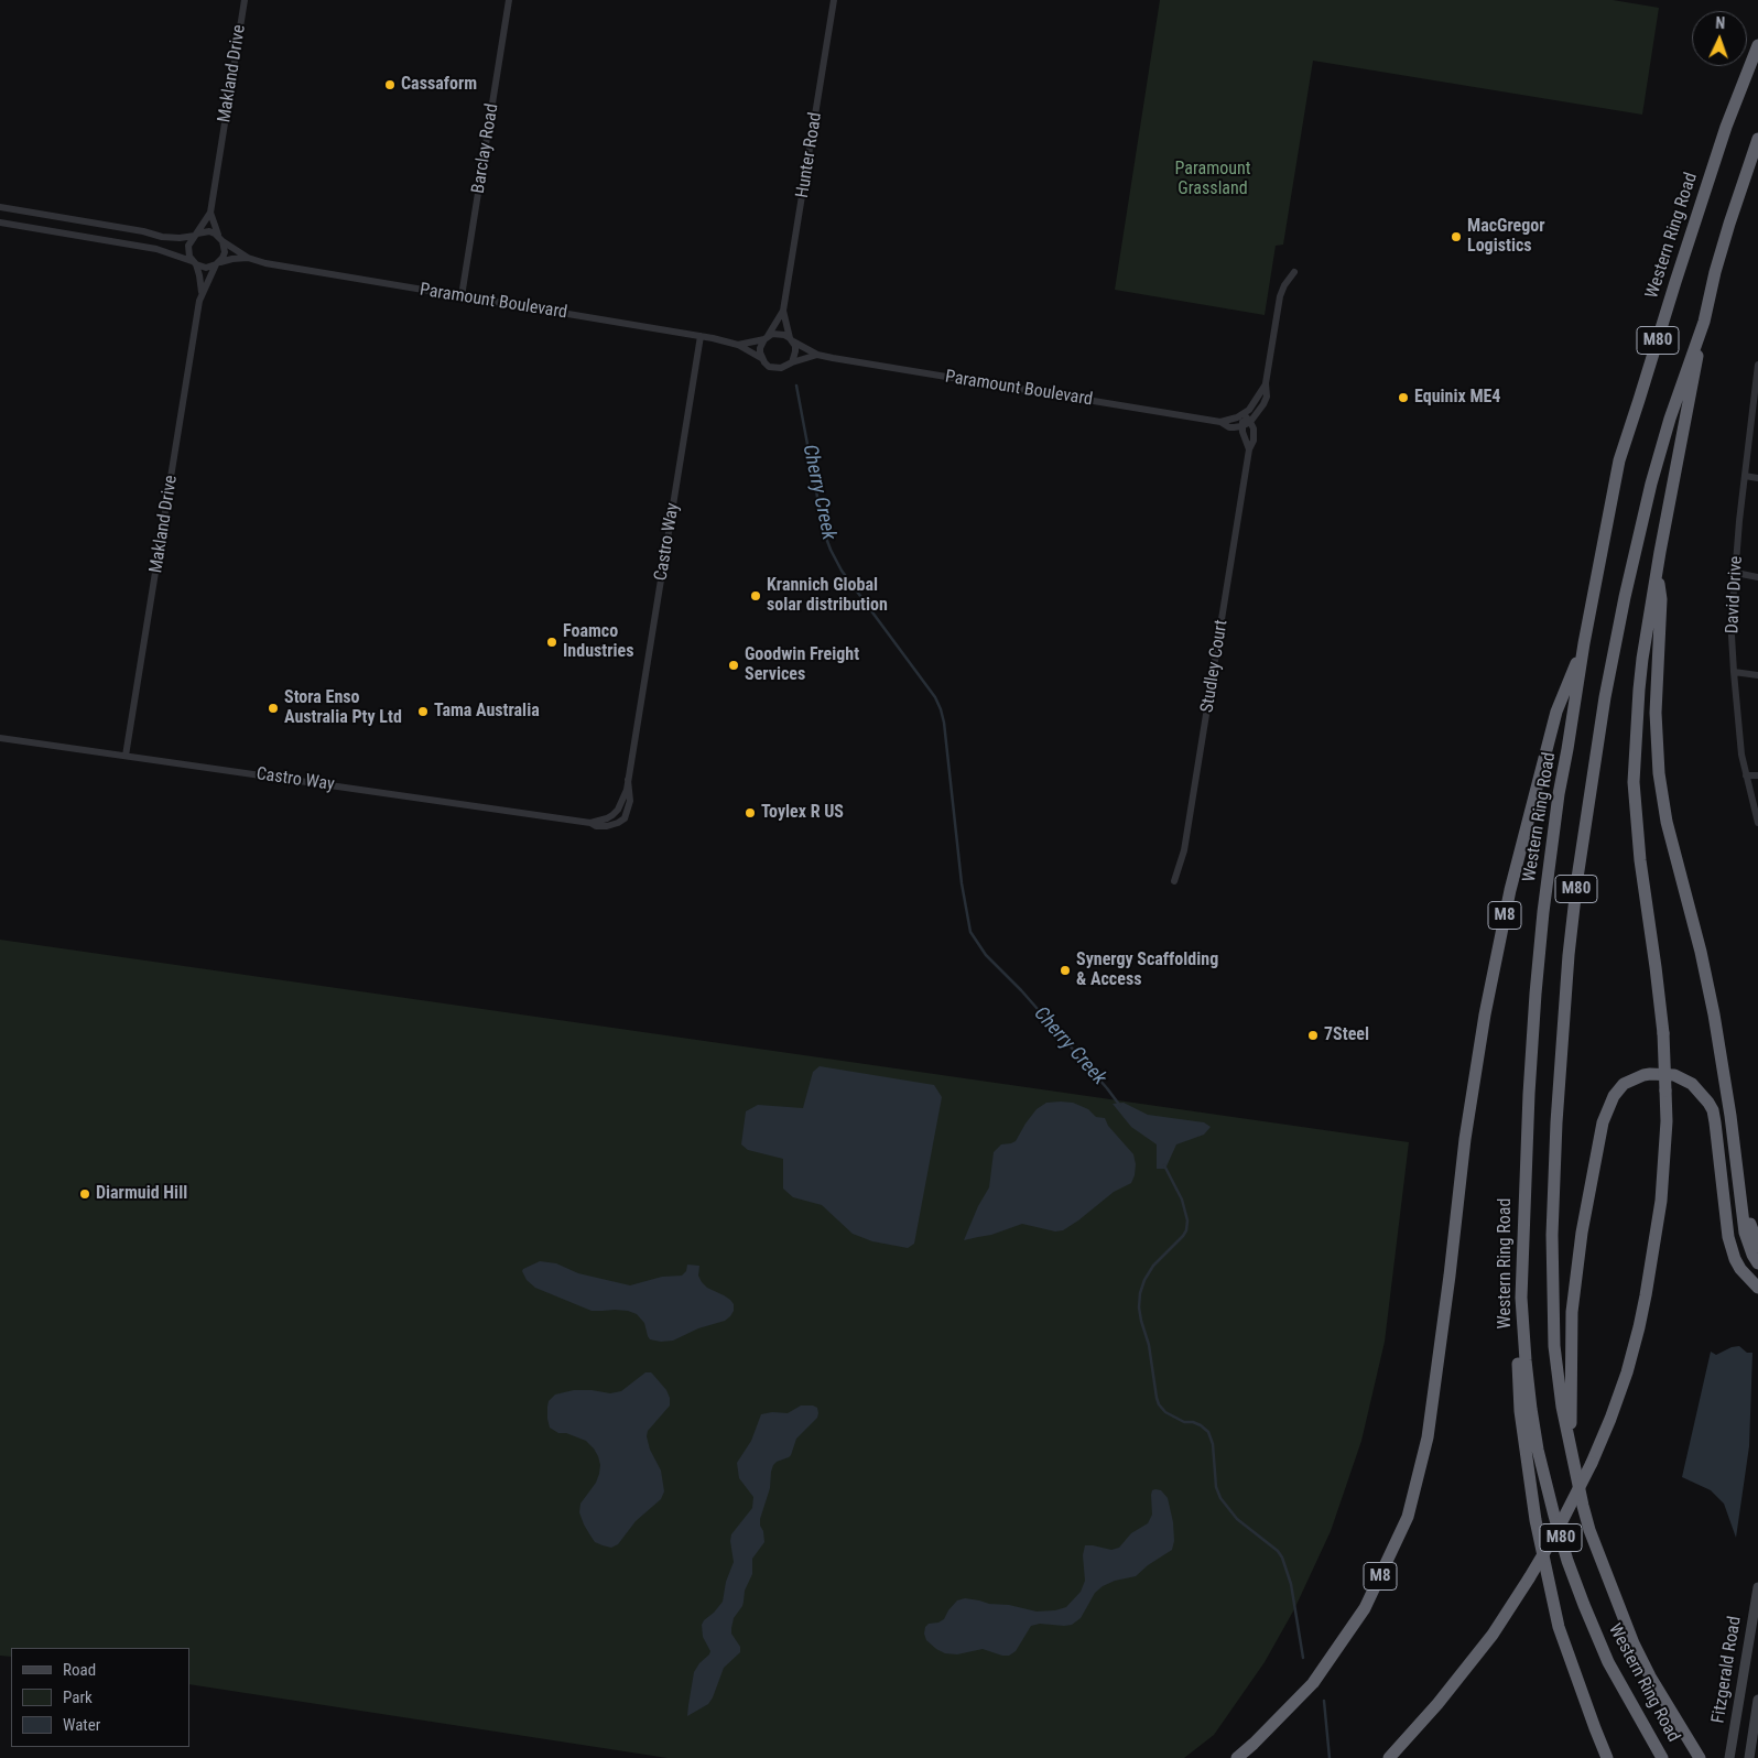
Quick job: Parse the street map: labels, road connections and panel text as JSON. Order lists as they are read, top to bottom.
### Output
{
  "streets": {
    "highway": ["Western Ring Road", "M80", "M8"],
    "main road": ["Fitzgerald Road"],
    "street": [
      "Makland Drive",
      "Barclay Road",
      "Hunter Road",
      "Paramount Boulevard",
      "Castro Way",
      "David Drive",
      "Studley Court"
    ]
  },
  "crossings": [
    ["Makland Drive", "Paramount Boulevard"],
    ["Makland Drive", "Castro Way"],
    ["Barclay Road", "Paramount Boulevard"],
    ["Hunter Road", "Paramount Boulevard"],
    ["Western Ring Road", "M8"],
    ["Paramount Boulevard", "Castro Way"],
    ["Paramount Boulevard", "Studley Court"]
  ],
  "water": ["Cherry Creek"],
  "parks": ["Paramount Grassland"],
  "places": [
    "Cassaform",
    "MacGregor Logistics",
    "Equinix ME4",
    "Krannich Global solar distribution",
    "Foamco Industries",
    "Goodwin Freight Services",
    "Stora Enso Australia Pty Ltd",
    "Tama Australia",
    "Toylex R US",
    "Synergy Scaffolding & Access",
    "7Steel",
    "Diarmuid Hill"
  ],
  "legend": ["Road", "Park", "Water"],
  "north": "top"
}
